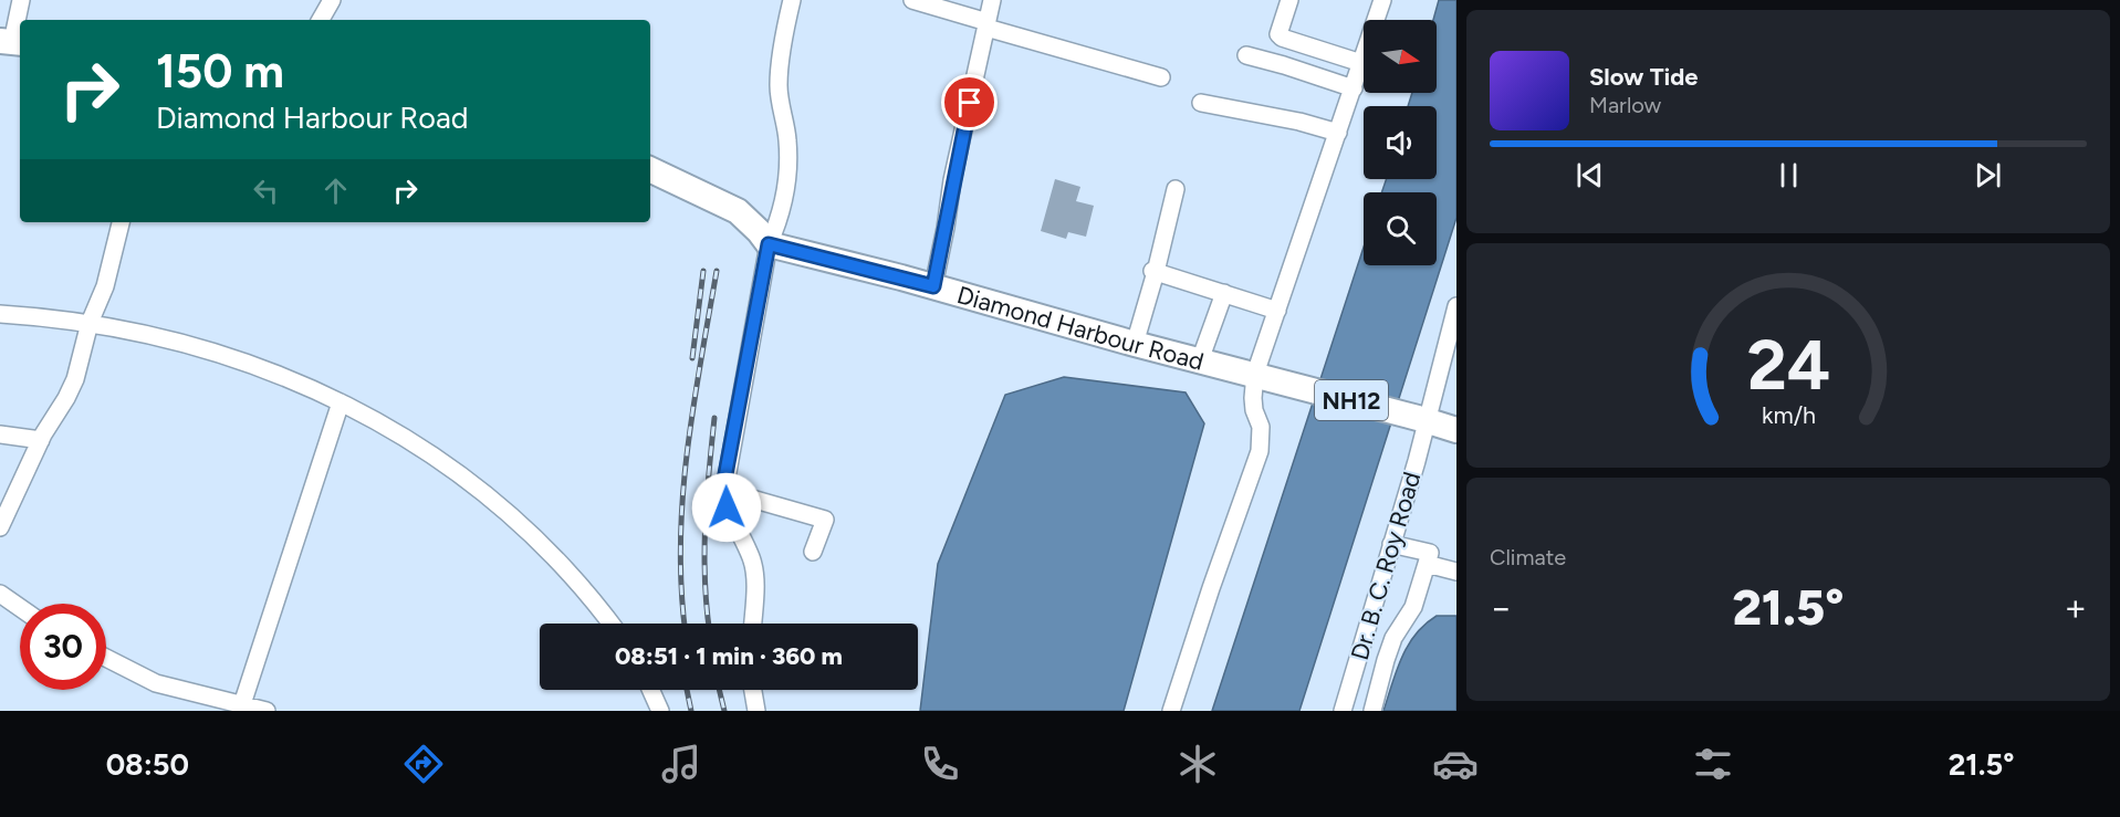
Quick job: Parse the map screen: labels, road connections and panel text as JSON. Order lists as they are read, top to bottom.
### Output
{
  "streets": {
    "highway": ["Diamond Harbour Road", "NH12"],
    "street": ["Dr. B. C. Roy Road"]
  },
  "crossings": [
    ["Diamond Harbour Road", "Dr. B. C. Roy Road"]
  ],
  "north": "right",
  "page": {
    "turn": ["150 m", "Diamond Harbour Road"],
    "song": ["Slow Tide", "Marlow"],
    "tile": "Climate",
    "heat": ["−", "21.5°", "+"],
    "limit": "30",
    "trip": "08:51 · 1 min · 360 m",
    "tabs": ["08:50", "21.5°"],
    "gauge": ["24", "km/h"]
  }
}
